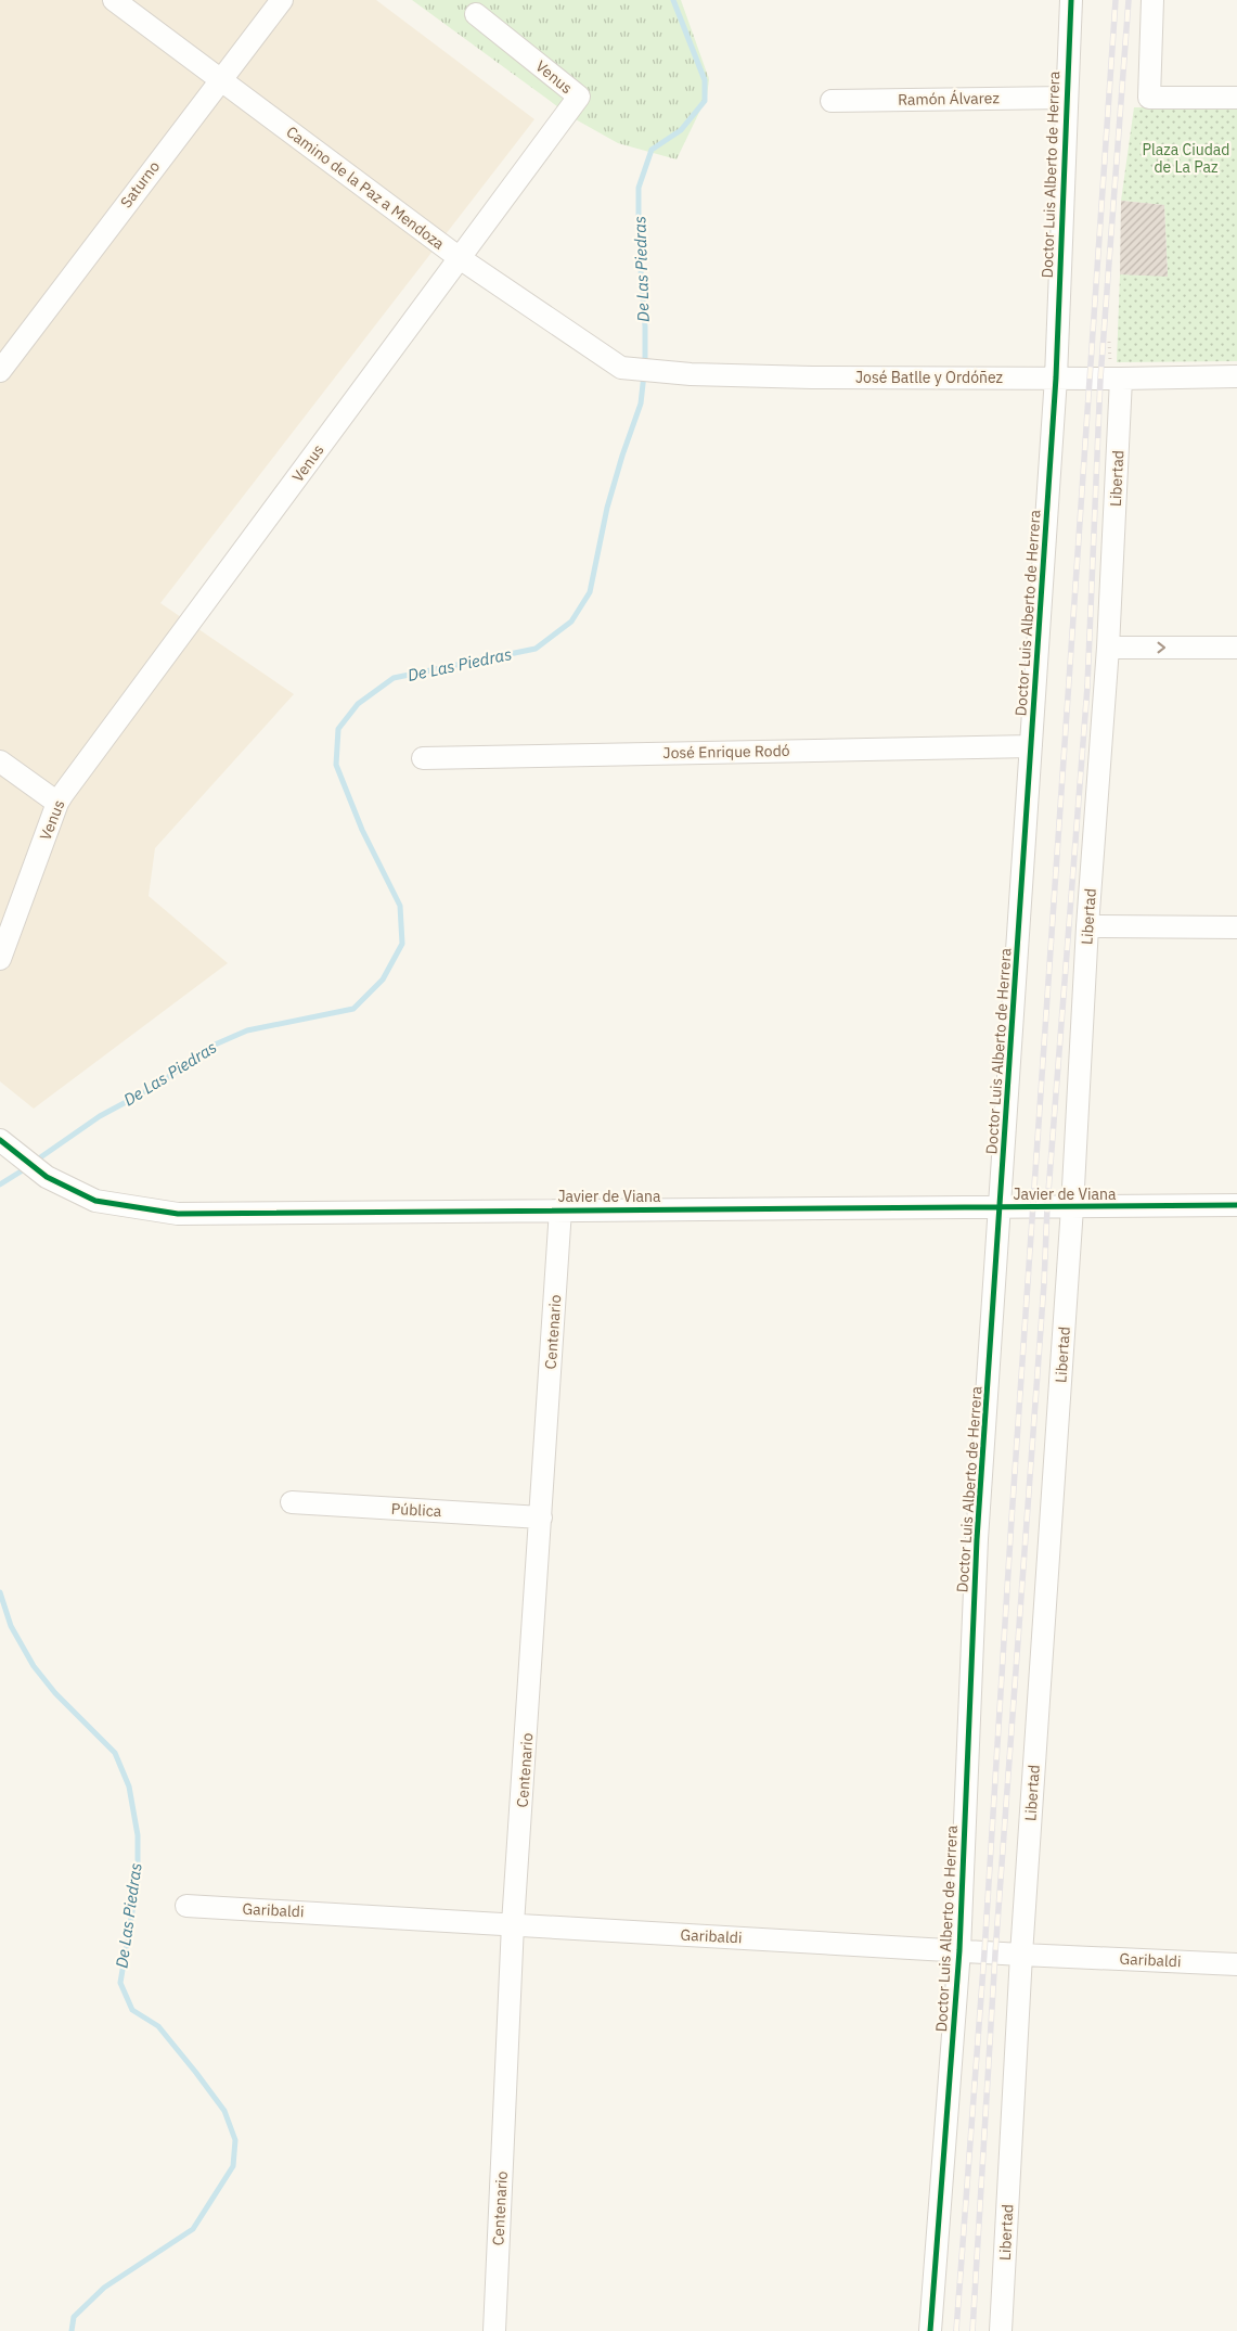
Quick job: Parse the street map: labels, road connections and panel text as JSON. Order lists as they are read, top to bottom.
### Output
{
  "streets": {
    "street": [
      "Venus",
      "Ramón Álvarez",
      "Doctor Luis Alberto de Herrera",
      "Saturno",
      "Camino de la Paz a Mendoza",
      "José Batlle y Ordóñez",
      "Libertad",
      "José Enrique Rodó",
      "Javier de Viana",
      "Centenario",
      "Pública",
      "Garibaldi"
    ]
  },
  "crossings": [
    ["Venus", "Camino de la Paz a Mendoza"],
    ["Ramón Álvarez", "Doctor Luis Alberto de Herrera"],
    ["Doctor Luis Alberto de Herrera", "José Batlle y Ordóñez"],
    ["Doctor Luis Alberto de Herrera", "José Enrique Rodó"],
    ["Doctor Luis Alberto de Herrera", "Javier de Viana"],
    ["Doctor Luis Alberto de Herrera", "Garibaldi"],
    ["Saturno", "Camino de la Paz a Mendoza"],
    ["Camino de la Paz a Mendoza", "José Batlle y Ordóñez"],
    ["José Batlle y Ordóñez", "Libertad"],
    ["Libertad", "Javier de Viana"],
    ["Libertad", "Garibaldi"],
    ["Javier de Viana", "Centenario"],
    ["Centenario", "Pública"],
    ["Centenario", "Garibaldi"]
  ],
  "water": ["De Las Piedras"],
  "parks": ["Plaza Ciudad de La Paz"]
}
